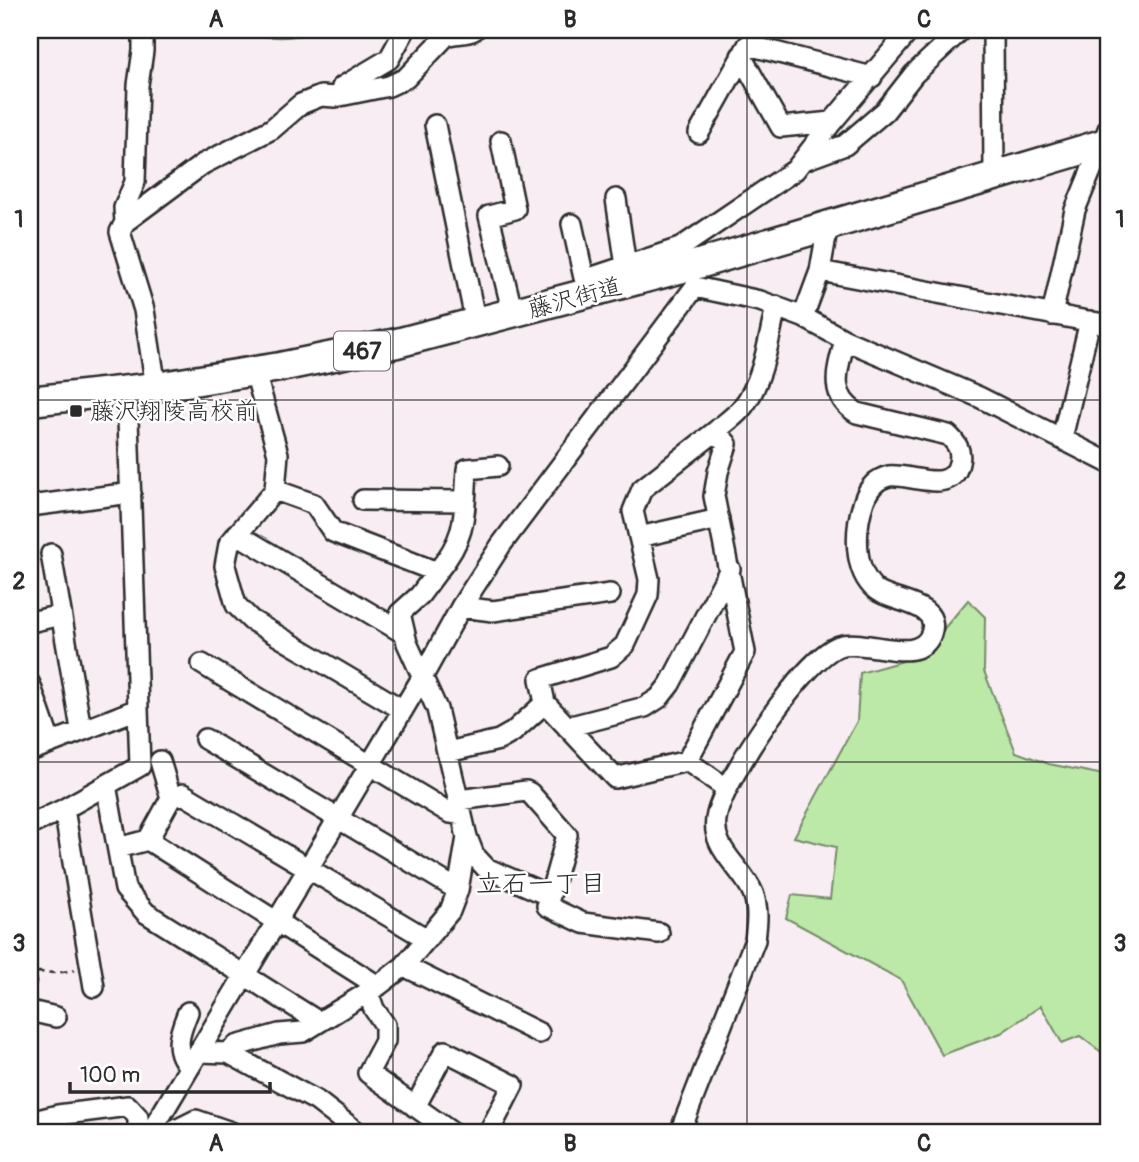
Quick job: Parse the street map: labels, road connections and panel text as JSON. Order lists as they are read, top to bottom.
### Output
{
  "streets": {
    "highway": ["藤沢街道", "467"]
  },
  "districts": ["立石一丁目"],
  "places": {
    "transit": ["藤沢翔陵高校前"]
  },
  "scale_bar": "100 m",
  "grid": {
    "columns": ["A", "B", "C"],
    "rows": ["1", "2", "3"]
  }
}
